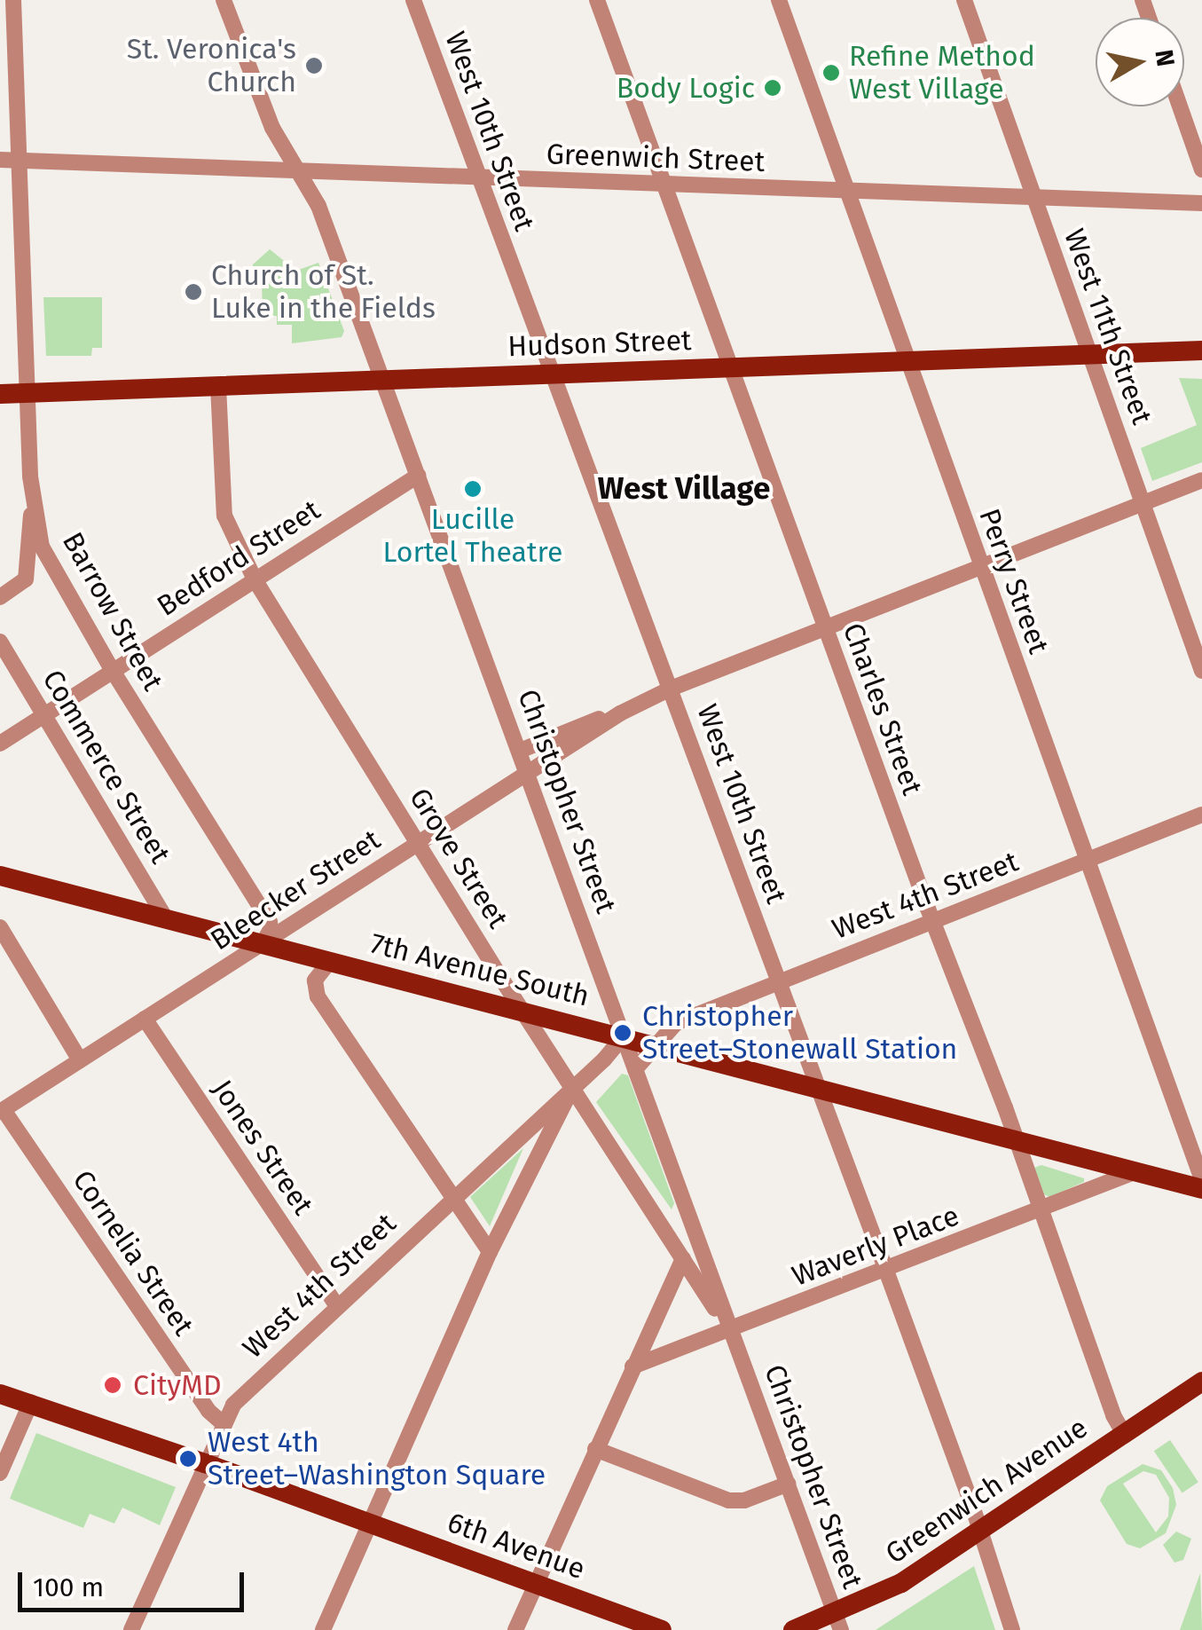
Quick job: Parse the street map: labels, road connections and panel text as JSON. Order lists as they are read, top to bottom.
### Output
{
  "streets": {
    "main road": [
      "Hudson Street",
      "7th Avenue South",
      "Greenwich Avenue",
      "6th Avenue"
    ],
    "street": [
      "West 10th Street",
      "Greenwich Street",
      "West 11th Street",
      "Bedford Street",
      "Perry Street",
      "Barrow Street",
      "Charles Street",
      "Commerce Street",
      "Christopher Street",
      "Grove Street",
      "Bleecker Street",
      "West 4th Street",
      "Jones Street",
      "Waverly Place",
      "Cornelia Street"
    ]
  },
  "crossings": [
    ["West 10th Street", "Greenwich Street"],
    ["West 10th Street", "Hudson Street"],
    ["West 10th Street", "Bleecker Street"],
    ["West 10th Street", "West 4th Street"],
    ["West 10th Street", "7th Avenue South"],
    ["West 10th Street", "Waverly Place"],
    ["West 10th Street", "Greenwich Avenue"],
    ["Greenwich Street", "West 11th Street"],
    ["Greenwich Street", "Perry Street"],
    ["Greenwich Street", "Barrow Street"],
    ["Greenwich Street", "Charles Street"],
    ["Greenwich Street", "Christopher Street"],
    ["West 11th Street", "Hudson Street"],
    ["West 11th Street", "Bleecker Street"],
    ["Hudson Street", "Perry Street"],
    ["Hudson Street", "Barrow Street"],
    ["Hudson Street", "Charles Street"],
    ["Hudson Street", "Christopher Street"],
    ["Hudson Street", "Grove Street"],
    ["Bedford Street", "Barrow Street"],
    ["Bedford Street", "Commerce Street"],
    ["Bedford Street", "Christopher Street"],
    ["Bedford Street", "Grove Street"],
    ["Perry Street", "Bleecker Street"],
    ["Perry Street", "West 4th Street"],
    ["Barrow Street", "Bleecker Street"],
    ["Barrow Street", "7th Avenue South"],
    ["Charles Street", "Bleecker Street"],
    ["Charles Street", "West 4th Street"],
    ["Charles Street", "7th Avenue South"],
    ["Charles Street", "Waverly Place"],
    ["Charles Street", "Greenwich Avenue"],
    ["Commerce Street", "7th Avenue South"],
    ["Christopher Street", "Grove Street"],
    ["Christopher Street", "Bleecker Street"],
    ["Christopher Street", "West 4th Street"],
    ["Christopher Street", "7th Avenue South"],
    ["Christopher Street", "Waverly Place"],
    ["Christopher Street", "Greenwich Avenue"],
    ["Grove Street", "Bleecker Street"],
    ["Grove Street", "West 4th Street"],
    ["Grove Street", "7th Avenue South"],
    ["Grove Street", "Waverly Place"],
    ["Bleecker Street", "7th Avenue South"],
    ["Bleecker Street", "Jones Street"],
    ["Bleecker Street", "Cornelia Street"],
    ["West 4th Street", "7th Avenue South"],
    ["West 4th Street", "Jones Street"],
    ["West 4th Street", "Cornelia Street"],
    ["West 4th Street", "6th Avenue"],
    ["7th Avenue South", "Waverly Place"]
  ],
  "districts": ["West Village"],
  "places": [
    "St. Veronica's Church",
    "Refine Method West Village",
    "Body Logic",
    "Church of St. Luke in the Fields",
    "Lucille Lortel Theatre",
    "Christopher Street–Stonewall Station",
    "CityMD",
    "West 4th Street–Washington Square"
  ],
  "scale_bar": "100 m",
  "north": "right"
}
